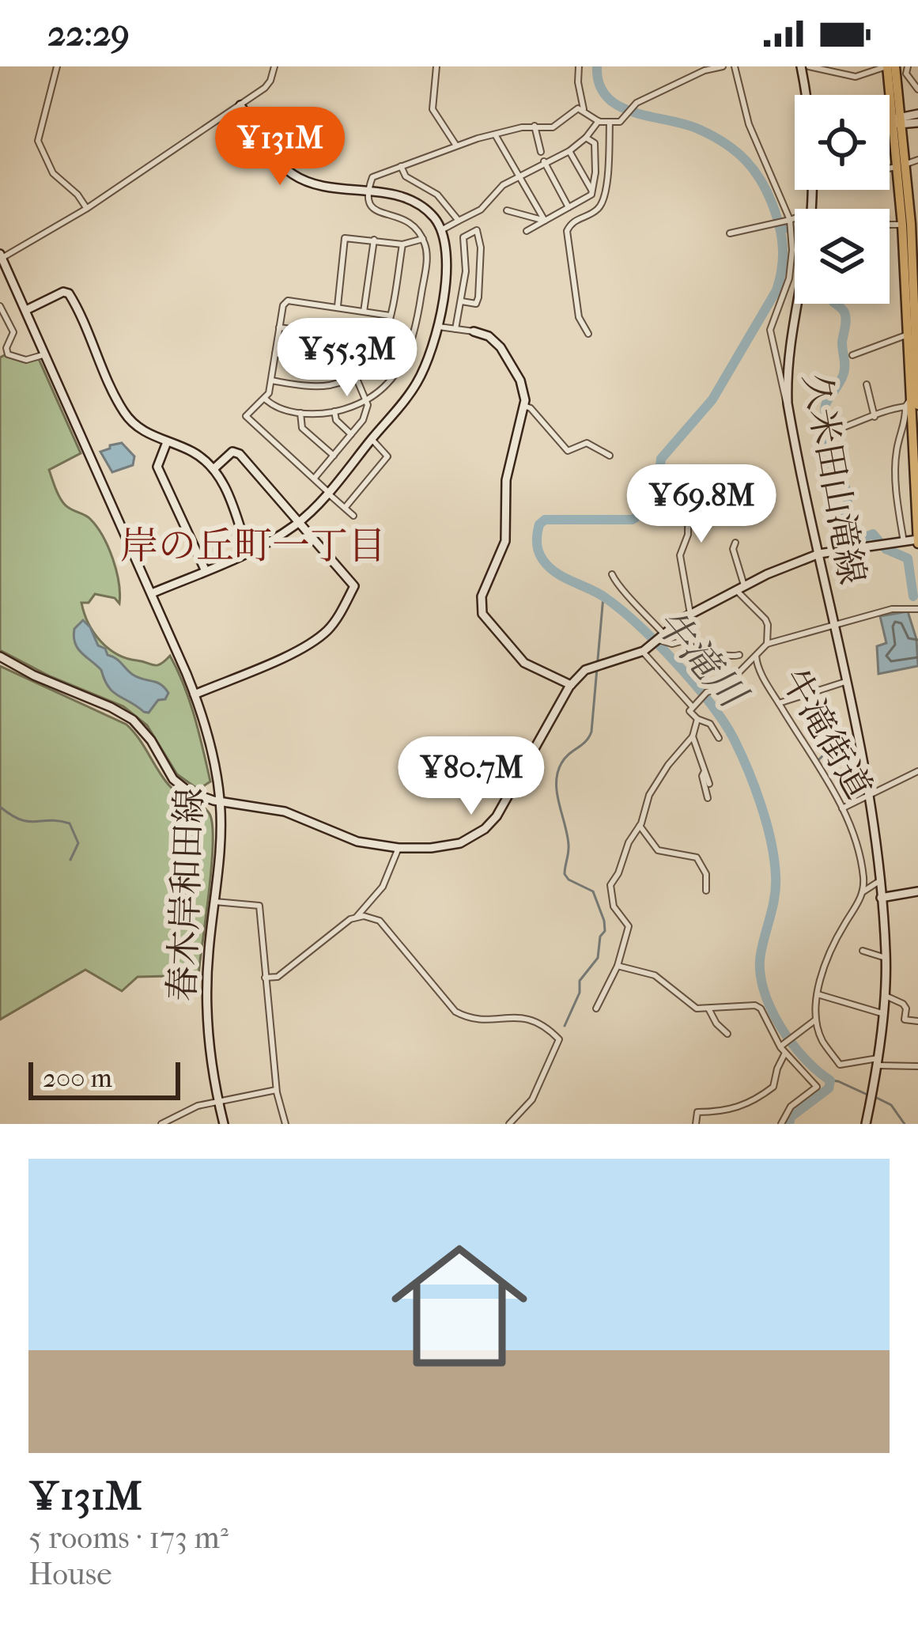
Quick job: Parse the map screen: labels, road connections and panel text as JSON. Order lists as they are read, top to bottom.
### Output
{
  "streets": {
    "street": ["久米田山滝線", "牛滝街道", "春木岸和田線"]
  },
  "districts": ["岸の丘町一丁目"],
  "water": ["牛滝川"],
  "scale_bar": "200 m",
  "page": {
    "status": "22:29",
    "price": [
      "¥131M",
      "¥55.3M",
      "¥69.8M",
      "¥80.7M"
    ],
    "scale": "200 m",
    "list": [
      {
        "name": "¥131M",
        "note": "5 rooms · 173 m² · House"
      }
    ]
  }
}
